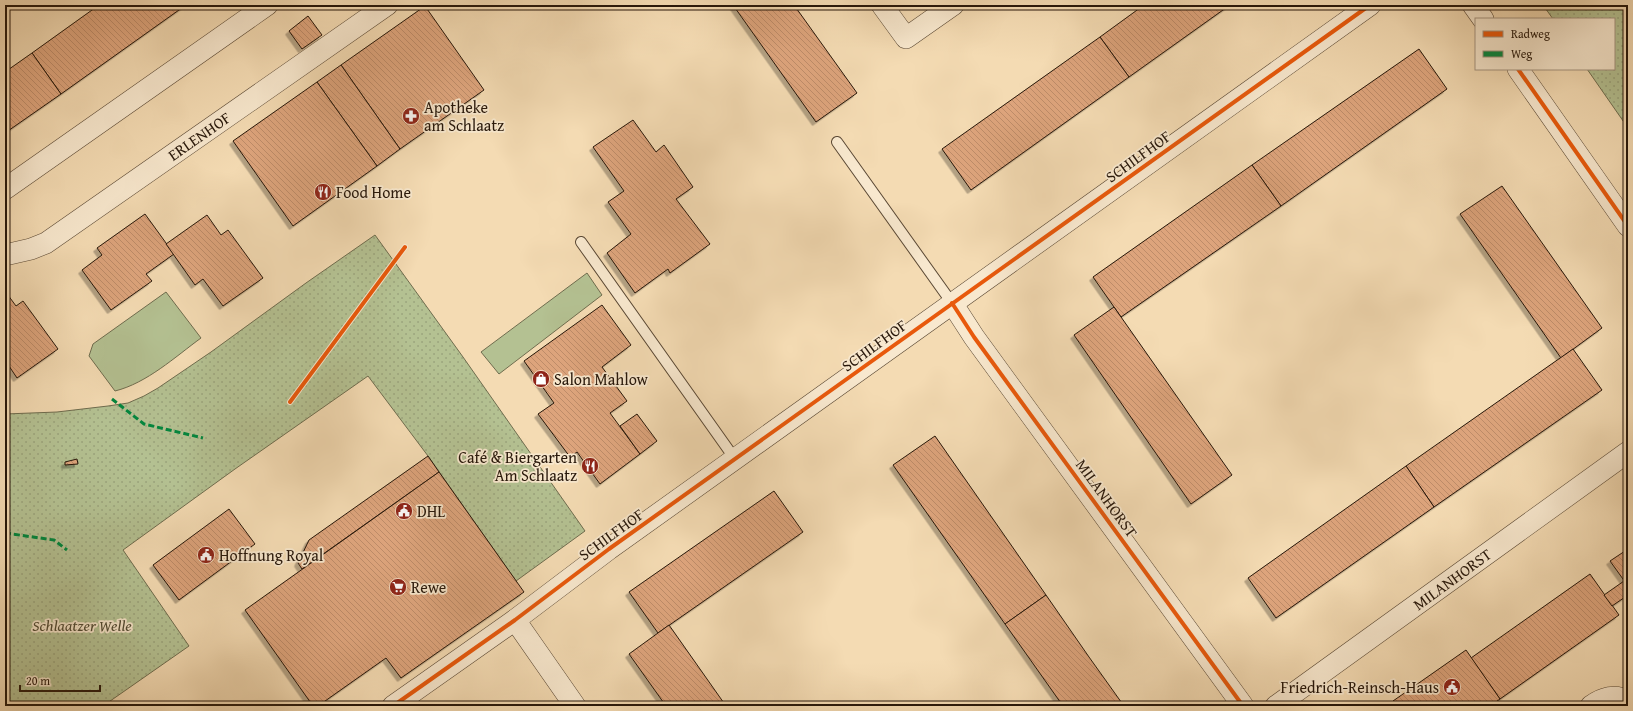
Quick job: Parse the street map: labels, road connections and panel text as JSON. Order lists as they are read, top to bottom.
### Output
{
  "streets": {
    "street": ["ERLENHOF", "SCHILFHOF", "MILANHORST"]
  },
  "crossings": [
    ["SCHILFHOF", "MILANHORST"]
  ],
  "parks": ["Schlaatzer Welle"],
  "places": {
    "pharmacy": ["Apotheke am Schlaatz"],
    "restaurant": ["Food Home", "Café & Biergarten Am Schlaatz"],
    "shop": ["Salon Mahlow"],
    "public building": ["DHL", "Hoffnung Royal", "Friedrich-Reinsch-Haus"],
    "supermarket": ["Rewe"]
  },
  "legend": ["Radweg", "Weg"],
  "scale_bar": "20 m"
}
